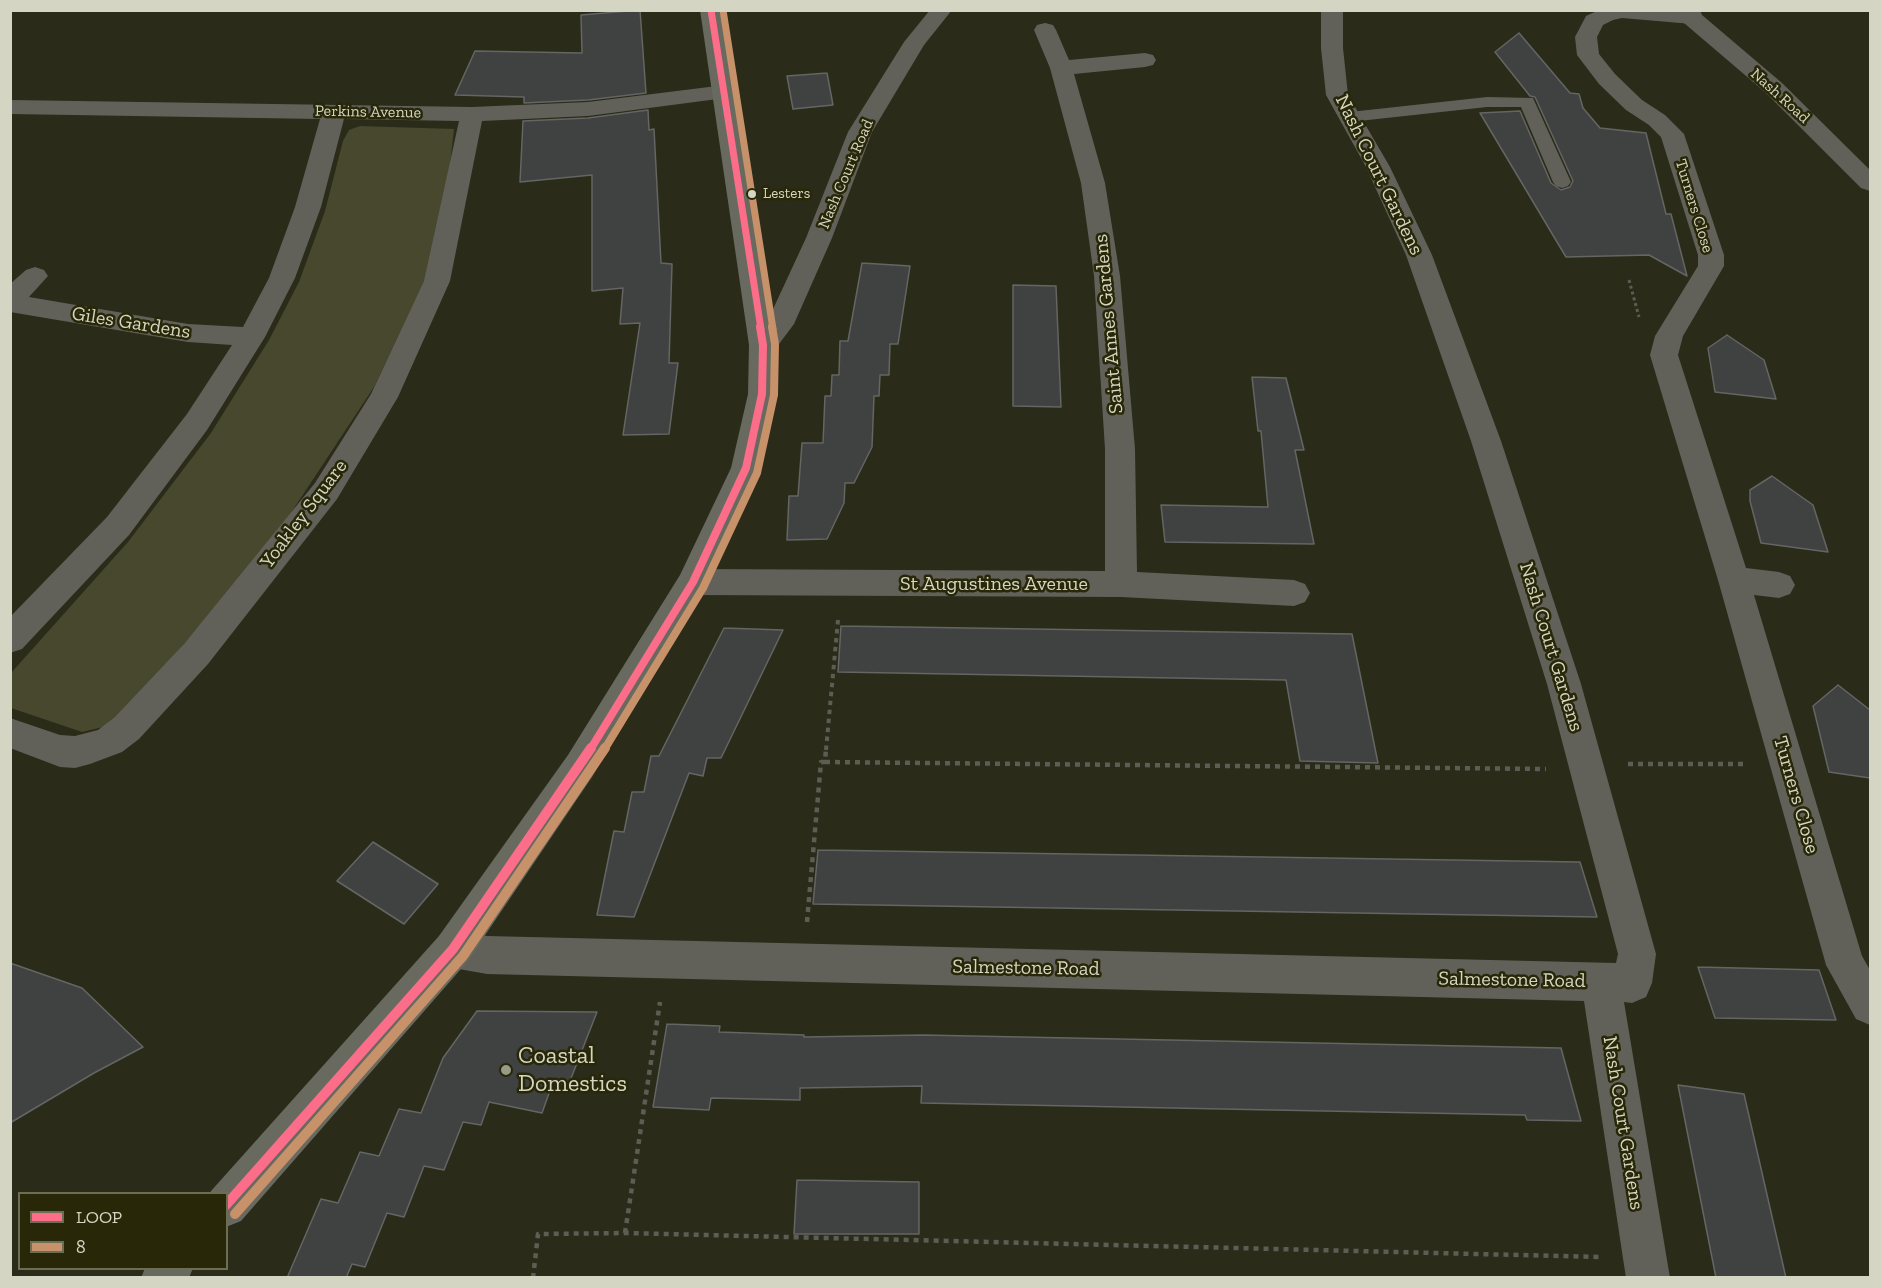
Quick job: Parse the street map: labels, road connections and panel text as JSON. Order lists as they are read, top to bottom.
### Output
{
  "streets": {
    "street": [
      "Nash Road",
      "Perkins Avenue",
      "Nash Court Road",
      "Nash Court Gardens",
      "Turners Close",
      "Giles Gardens",
      "Saint Annes Gardens",
      "Yoakley Square",
      "St Augustines Avenue",
      "Salmestone Road"
    ]
  },
  "crossings": [
    ["Nash Road", "Turners Close"],
    ["Perkins Avenue", "Yoakley Square"],
    ["Nash Court Gardens", "Salmestone Road"],
    ["Saint Annes Gardens", "St Augustines Avenue"]
  ],
  "places": ["Lesters", "Coastal Domestics"],
  "lines": ["transit line LOOP", "transit line 8"],
  "legend": ["LOOP", "8"]
}
